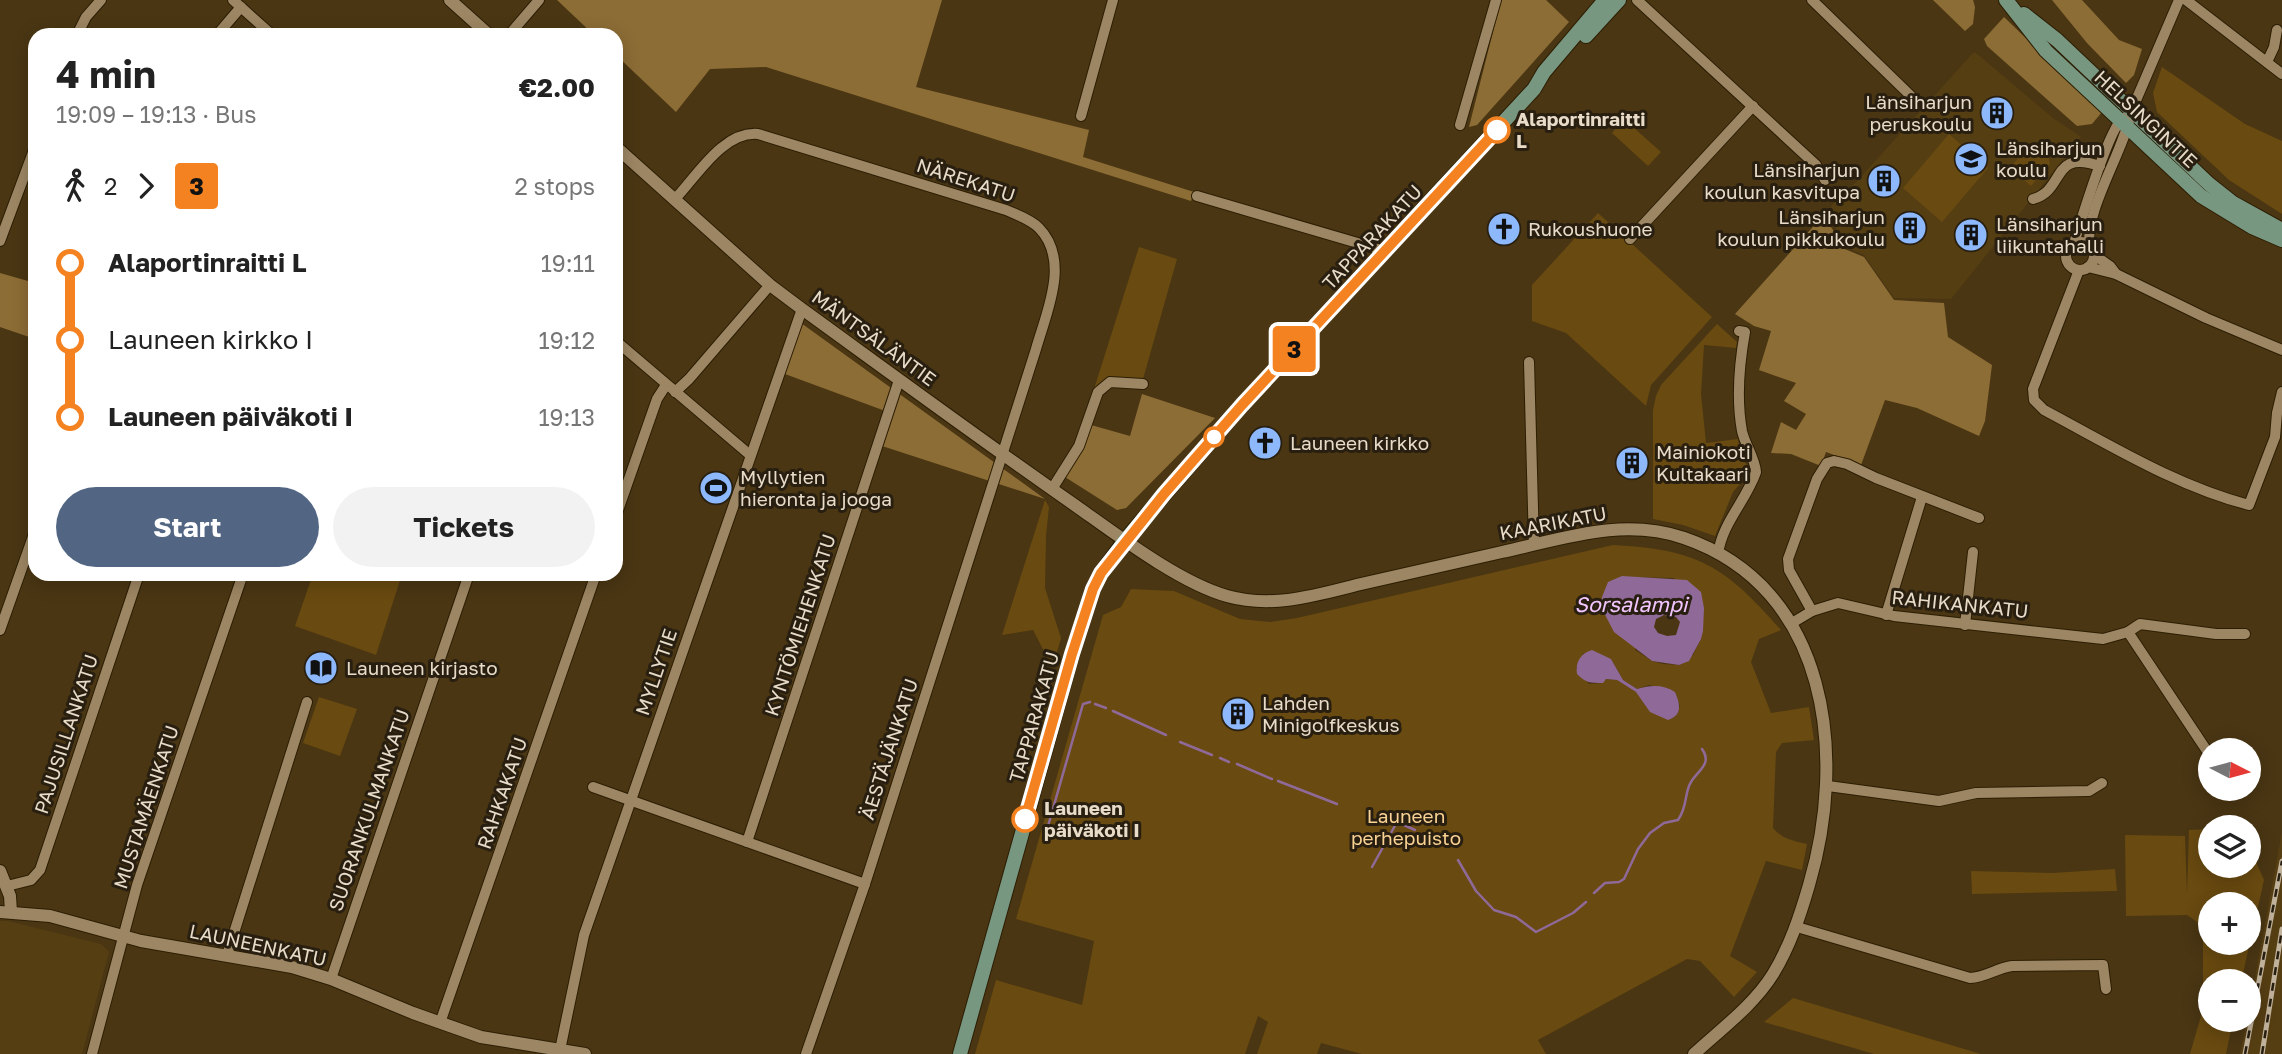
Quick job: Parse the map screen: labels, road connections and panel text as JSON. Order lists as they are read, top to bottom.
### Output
{
  "streets": {
    "main road": ["HELSINGINTIE", "TAPPARAKATU"],
    "street": [
      "NÄREKATU",
      "MÄNTSÄLÄNTIE",
      "KAARIKATU",
      "RAHIKANKATU",
      "KYNTÖMIEHENKATU",
      "MYLLYTIE",
      "PAJUSILLANKATU",
      "ÄESTÄJÄNKATU",
      "RAHKAKATU",
      "MUSTAMÄENKATU",
      "SUORANKULMANKATU",
      "LAUNEENKATU"
    ]
  },
  "crossings": [
    ["NÄREKATU", "MÄNTSÄLÄNTIE"],
    ["NÄREKATU", "ÄESTÄJÄNKATU"],
    ["TAPPARAKATU", "MÄNTSÄLÄNTIE"],
    ["TAPPARAKATU", "KAARIKATU"],
    ["MÄNTSÄLÄNTIE", "KAARIKATU"],
    ["MÄNTSÄLÄNTIE", "KYNTÖMIEHENKATU"],
    ["MÄNTSÄLÄNTIE", "MYLLYTIE"],
    ["MÄNTSÄLÄNTIE", "ÄESTÄJÄNKATU"],
    ["KAARIKATU", "RAHIKANKATU"],
    ["MYLLYTIE", "LAUNEENKATU"],
    ["RAHKAKATU", "LAUNEENKATU"],
    ["MUSTAMÄENKATU", "LAUNEENKATU"],
    ["SUORANKULMANKATU", "LAUNEENKATU"]
  ],
  "water": ["Sorsalampi"],
  "parks": ["Launeen perhepuisto"],
  "places": {
    "building": [
      "Länsiharjun peruskoulu",
      "Länsiharjun koulun kasvitupa",
      "Länsiharjun koulun pikkukoulu",
      "Länsiharjun liikuntahalli",
      "Mainiokoti Kultakaari",
      "Lahden Minigolfkeskus"
    ],
    "other": ["Alaportinraitti L", "Launeen päiväkoti I"],
    "school or university": ["Länsiharjun koulu"],
    "church": ["Rukoushuone", "Launeen kirkko"],
    "sports": ["Myllytien hieronta ja jooga"],
    "library": ["Launeen kirjasto"]
  },
  "lines": ["bus line 3"],
  "north": "right",
  "page": {
    "on_map": "3",
    "heading": ["4 min", "19:09 – 19:13 · Bus", "€2.00"],
    "legs": ["2", "3", "2 stops"],
    "list": [
      {
        "name": "Alaportinraitti L",
        "value": "19:11"
      },
      {
        "name": "Launeen kirkko I",
        "value": "19:12"
      },
      {
        "name": "Launeen päiväkoti I",
        "value": "19:13"
      }
    ],
    "buttons": ["Start", "Tickets"],
    "map_buttons": ["+", "−"]
  }
}
